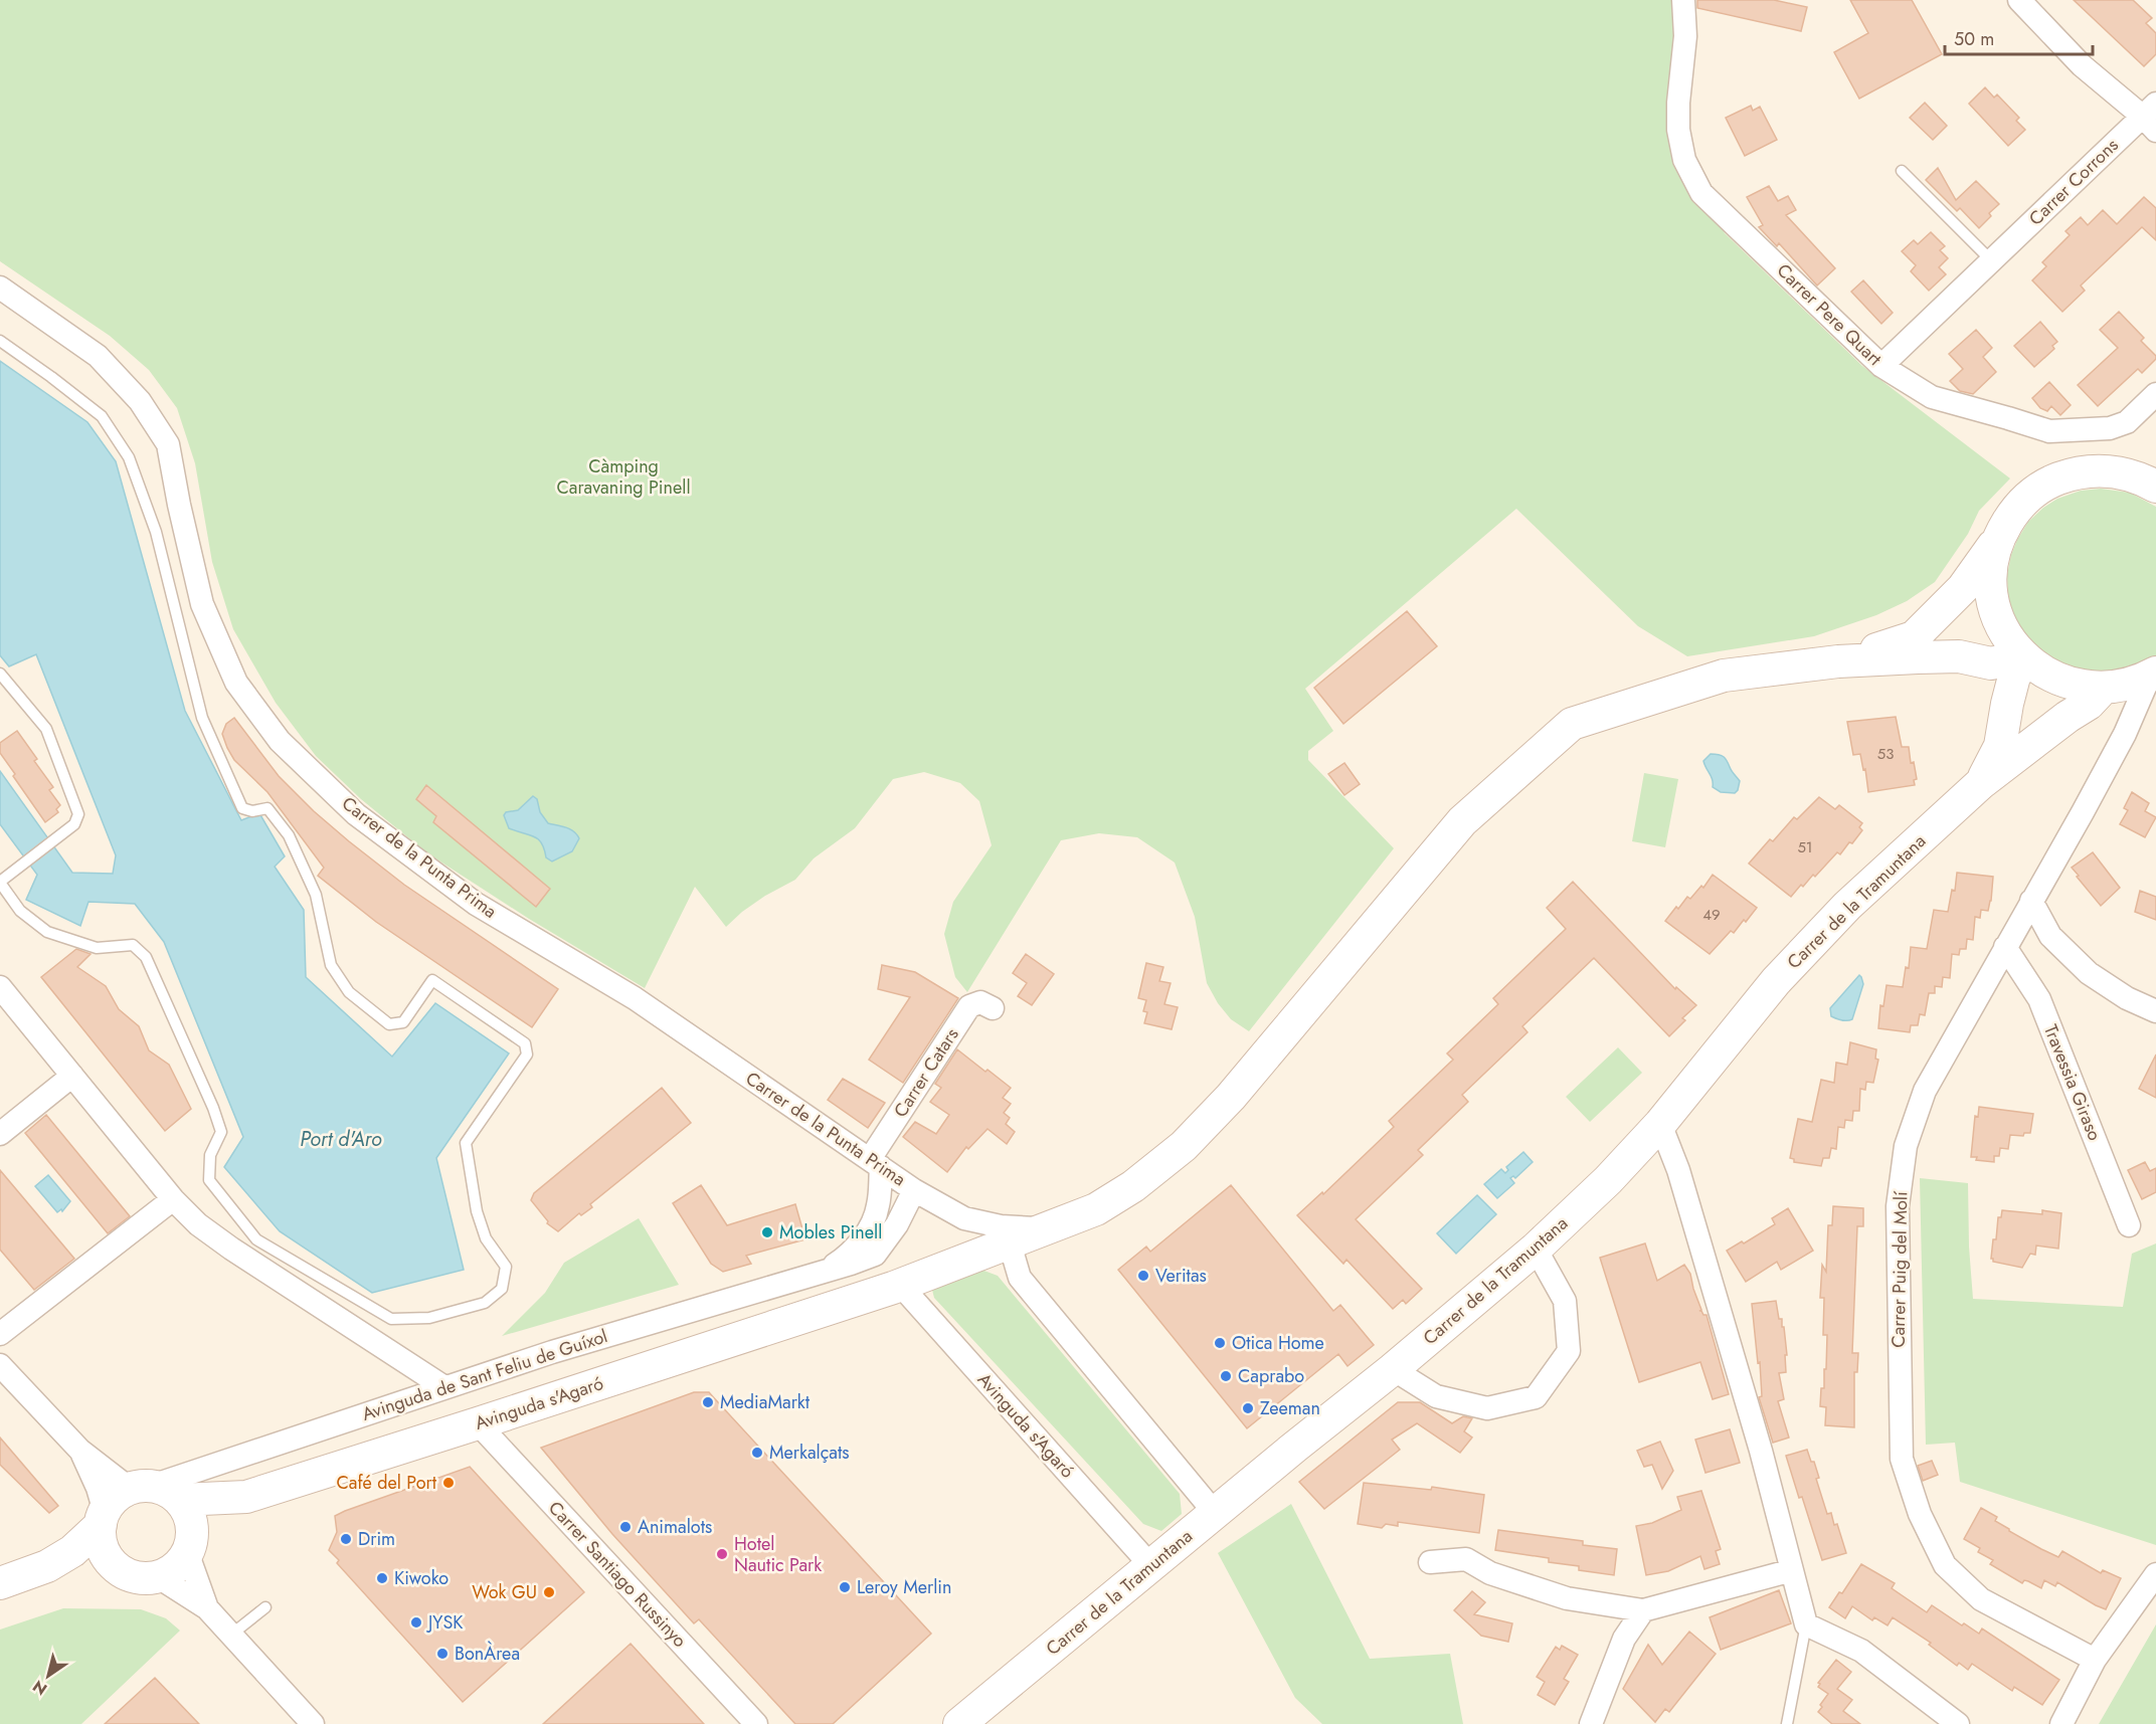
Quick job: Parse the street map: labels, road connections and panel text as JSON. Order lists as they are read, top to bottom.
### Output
{
  "streets": {
    "main road": ["Carrer de la Tramuntana", "Avinguda s'Agaró"],
    "street": [
      "Carrer Corrons",
      "Carrer Pere Quart",
      "Carrer de la Punta Prima",
      "Carrer Catars",
      "Travessia Giraso",
      "Carrer Puig del Molí",
      "Avinguda de Sant Feliu de Guíxol",
      "Carrer Santiago Russinyo"
    ]
  },
  "crossings": [
    ["Carrer Corrons", "Carrer Pere Quart"],
    ["Carrer de la Punta Prima", "Carrer Catars"],
    ["Carrer de la Punta Prima", "Avinguda de Sant Feliu de Guíxol"],
    ["Carrer de la Punta Prima", "Avinguda s'Agaró"],
    ["Carrer de la Tramuntana", "Avinguda s'Agaró"],
    ["Carrer Catars", "Avinguda de Sant Feliu de Guíxol"],
    ["Travessia Giraso", "Carrer Puig del Molí"],
    ["Avinguda s'Agaró", "Carrer Santiago Russinyo"]
  ],
  "water": ["Port d'Aro"],
  "parks": ["Càmping Caravaning Pinell"],
  "places": [
    "Mobles Pinell",
    "Veritas",
    "Otica Home",
    "Caprabo",
    "MediaMarkt",
    "Zeeman",
    "Merkalçats",
    "Café del Port",
    "Animalots",
    "Drim",
    "Hotel Nautic Park",
    "Kiwoko",
    "Leroy Merlin",
    "Wok GU",
    "JYSK",
    "BonÀrea"
  ],
  "house_numbers": ["53", "51", "49"],
  "scale_bar": "50 m",
  "north": "bottom left"
}
